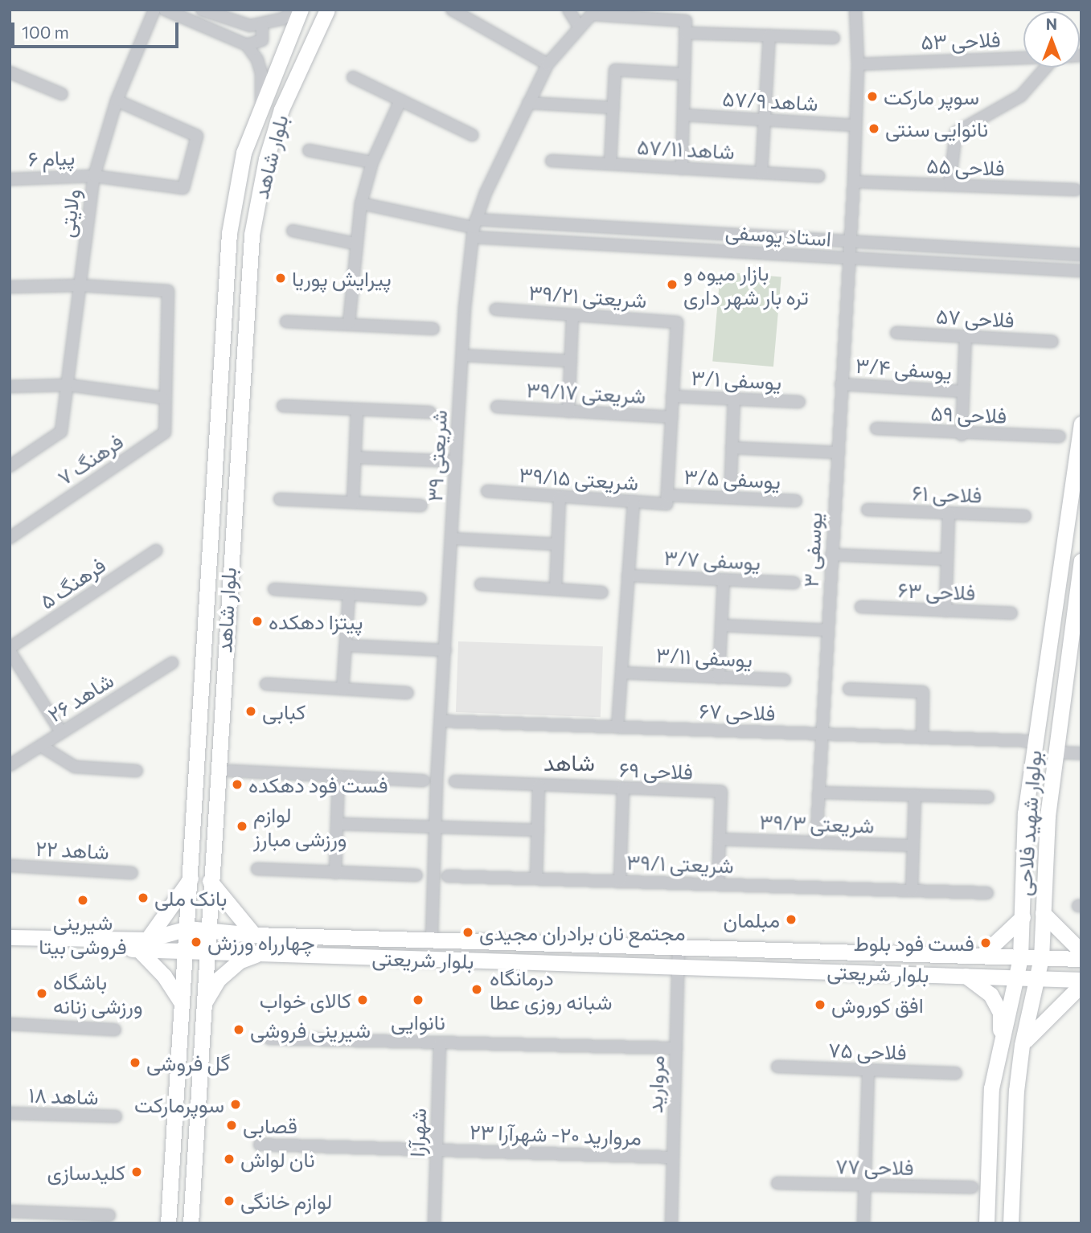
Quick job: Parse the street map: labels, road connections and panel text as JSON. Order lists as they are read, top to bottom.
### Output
{
  "streets": {
    "main road": ["بلوار شاهد", "بولوار شهید فلاحی", "بلوار شریعتی"],
    "street": [
      "فلاحی ۵۳",
      "شاهد ۵۷/۹",
      "شاهد ۵۷/۱۱",
      "پیام ۶",
      "فلاحی ۵۵",
      "ولایتی",
      "استاد یوسفی",
      "شریعتی ۳۹/۲۱",
      "فلاحی ۵۷",
      "یوسفی ۳/۴",
      "یوسفی ۳/۱",
      "شریعتی ۳۹/۱۷",
      "فلاحی ۵۹",
      "شریعتی ۳۹",
      "فرهنگ ۷",
      "شریعتی ۳۹/۱۵",
      "یوسفی ۳/۵",
      "فلاحی ۶۱",
      "یوسفی ۳",
      "یوسفی ۳/۷",
      "فرهنگ ۵",
      "فلاحی ۶۳",
      "یوسفی ۳/۱۱",
      "شاهد ۲۶",
      "فلاحی ۶۷",
      "فلاحی ۶۹",
      "شریعتی ۳۹/۳",
      "شاهد ۲۲",
      "شریعتی ۳۹/۱",
      "فلاحی ۷۵",
      "مروارید",
      "شاهد ۱۸",
      "شهرآرا",
      "مروارید ۲۰- شهرآرا ۲۳",
      "فلاحی ۷۷"
    ]
  },
  "crossings": [
    ["فلاحی ۵۳", "یوسفی ۳"],
    ["شاهد ۵۷/۹", "یوسفی ۳"],
    ["بلوار شاهد", "بلوار شریعتی"],
    ["پیام ۶", "ولایتی"],
    ["فلاحی ۵۵", "یوسفی ۳"],
    ["استاد یوسفی", "شریعتی ۳۹"],
    ["استاد یوسفی", "یوسفی ۳"],
    ["شریعتی ۳۹/۲۱", "یوسفی ۳/۱"],
    ["یوسفی ۳/۴", "یوسفی ۳"],
    ["شریعتی ۳۹", "فلاحی ۶۷"],
    ["شریعتی ۳۹", "بلوار شریعتی"],
    ["شریعتی ۳۹/۱۵", "یوسفی ۳/۵"],
    ["یوسفی ۳", "فلاحی ۶۷"],
    ["یوسفی ۳", "شریعتی ۳۹/۳"],
    ["فلاحی ۶۷", "بولوار شهید فلاحی"],
    ["فلاحی ۶۹", "شریعتی ۳۹/۳"],
    ["بولوار شهید فلاحی", "بلوار شریعتی"],
    ["بلوار شریعتی", "مروارید"],
    ["مروارید", "مروارید ۲۰- شهرآرا ۲۳"],
    ["شهرآرا", "مروارید ۲۰- شهرآرا ۲۳"]
  ],
  "districts": ["شاهد"],
  "places": [
    "سوپر مارکت",
    "نانوایی سنتی",
    "پیرایش پوریا",
    "بازار میوه و تره بار شهر داری",
    "پیتزا دهکده",
    "کبابی",
    "فست فود دهکده",
    "لوازم ورزشی مبارز",
    "بانک ملی",
    "شیرینی فروشی بیتا",
    "مبلمان",
    "مجتمع نان برادران مجیدی",
    "چهارراه ورزش",
    "فست فود بلوط",
    "درمانگاه شبانه روزی عطا",
    "باشگاه ورزشی زنانه",
    "کالای خواب",
    "نانوایی",
    "افق کوروش",
    "شیرینی فروشی",
    "گل فروشی",
    "سوپرمارکت",
    "قصابی",
    "نان لواش",
    "کلیدسازی",
    "لوازم خانگی"
  ],
  "scale_bar": "100 m",
  "north": "top"
}
